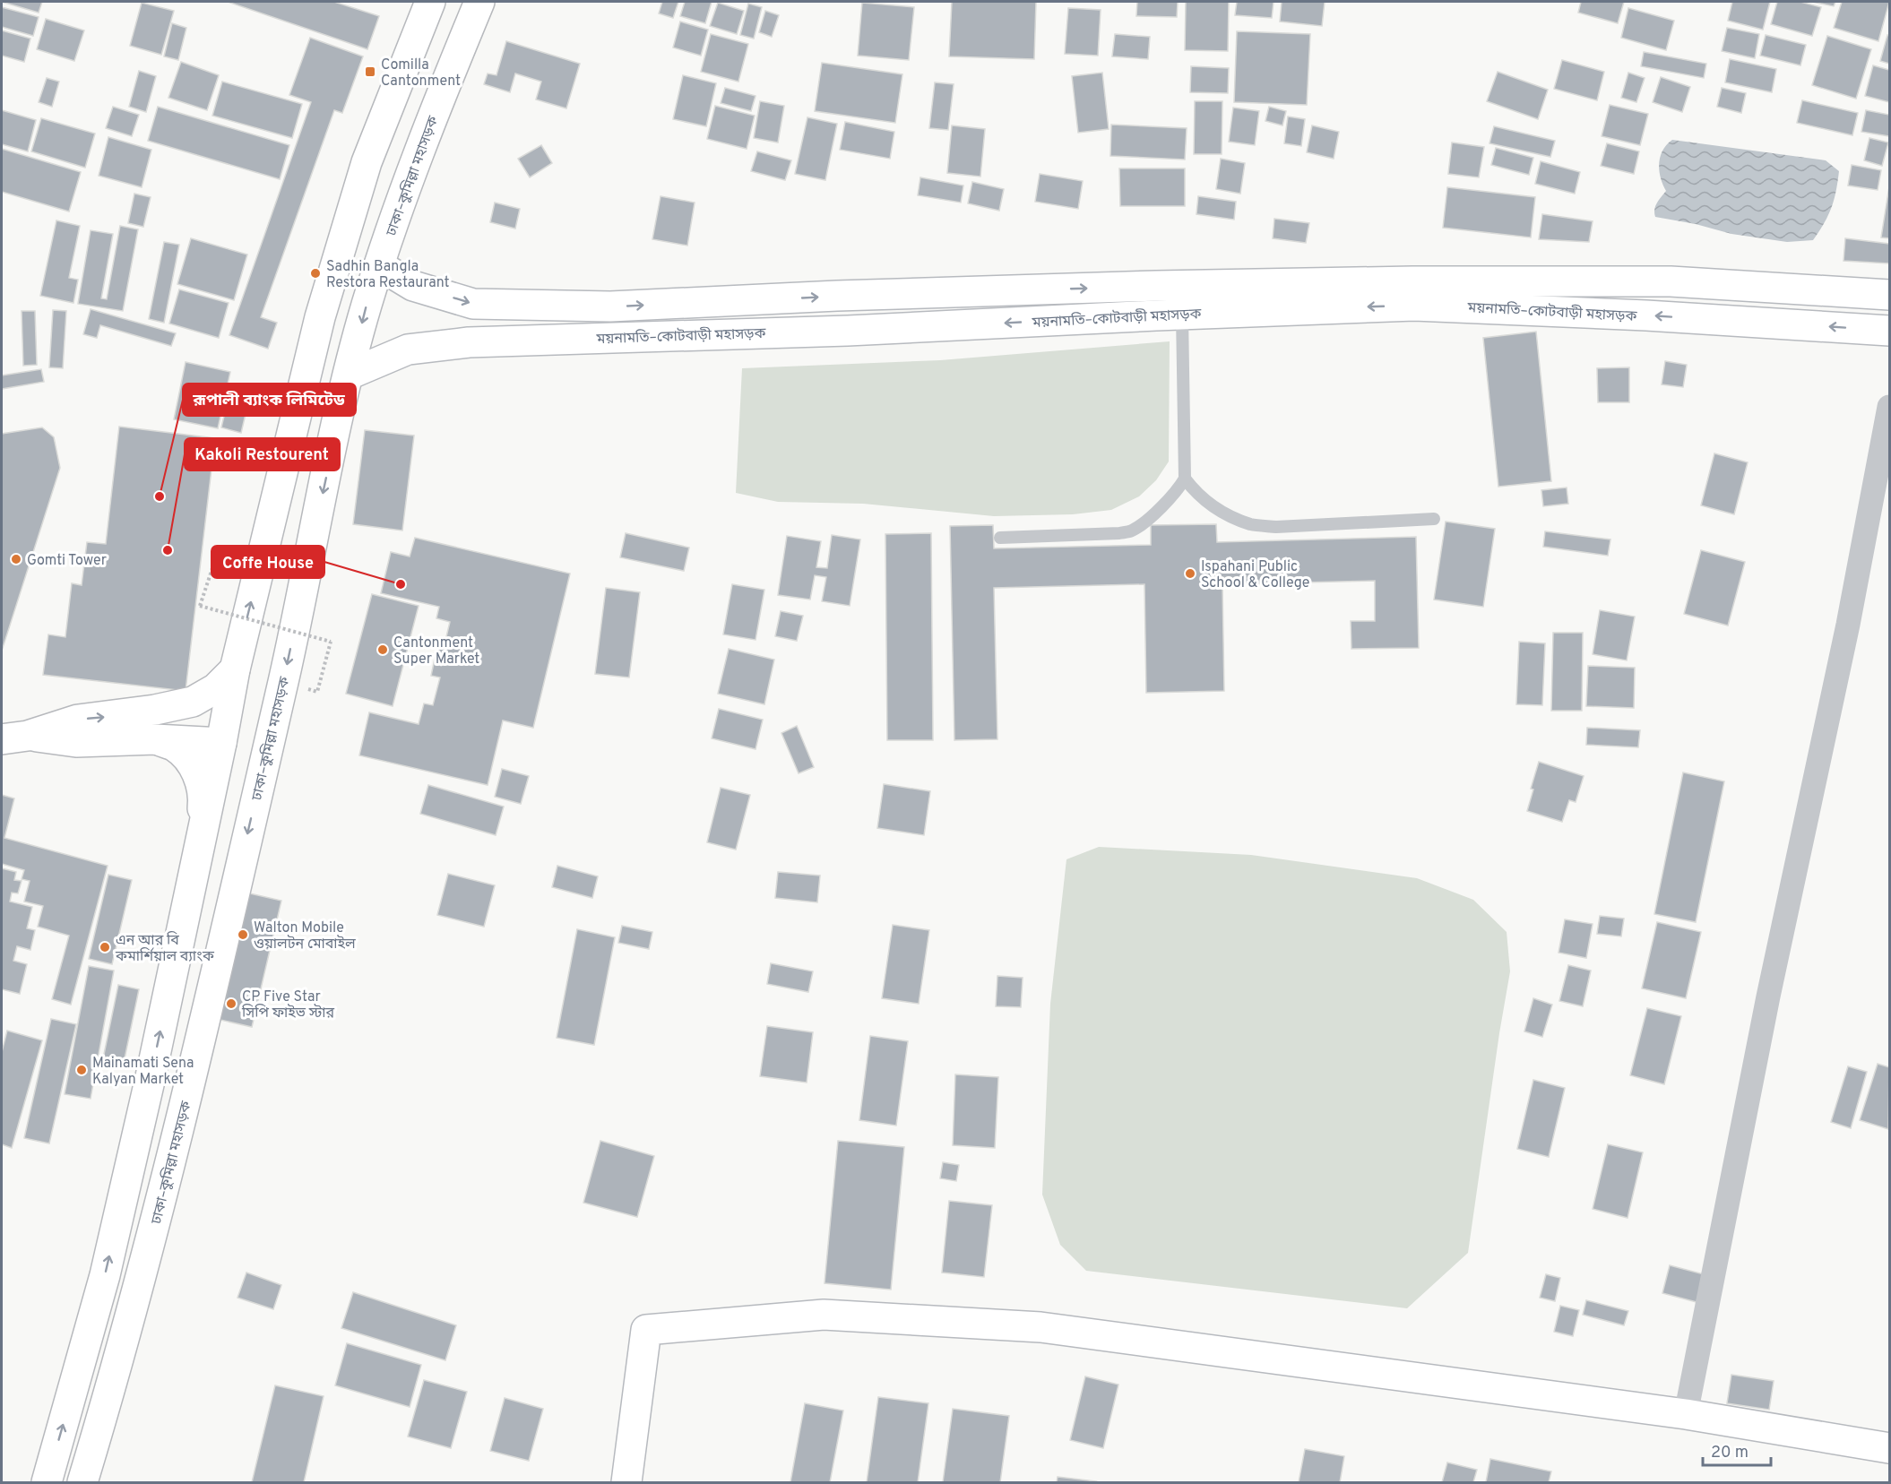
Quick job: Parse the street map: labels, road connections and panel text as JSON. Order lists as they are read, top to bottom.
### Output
{
  "streets": {
    "main road": ["ঢাকা–কুমিল্লা মহাসড়ক", "ময়নামতি–কোটবাড়ী মহাসড়ক"]
  },
  "crossings": [
    ["ঢাকা–কুমিল্লা মহাসড়ক", "ময়নামতি–কোটবাড়ী মহাসড়ক"]
  ],
  "places": {
    "transit": ["Comilla Cantonment"],
    "other": [
      "Sadhin Bangla Restora Restaurant",
      "রূপালী ব্যাংক লিমিটেড",
      "Kakoli Restourent",
      "Gomti Tower",
      "Ispahani Public School & College",
      "Coffe House",
      "Cantonment Super Market",
      "Walton Mobile ওয়ালটন মোবাইল",
      "এন আর বি কমার্শিয়াল ব্যাংক",
      "CP Five Star সিপি ফাইভ স্টার",
      "Mainamati Sena Kalyan Market"
    ]
  },
  "scale_bar": "20 m"
}
